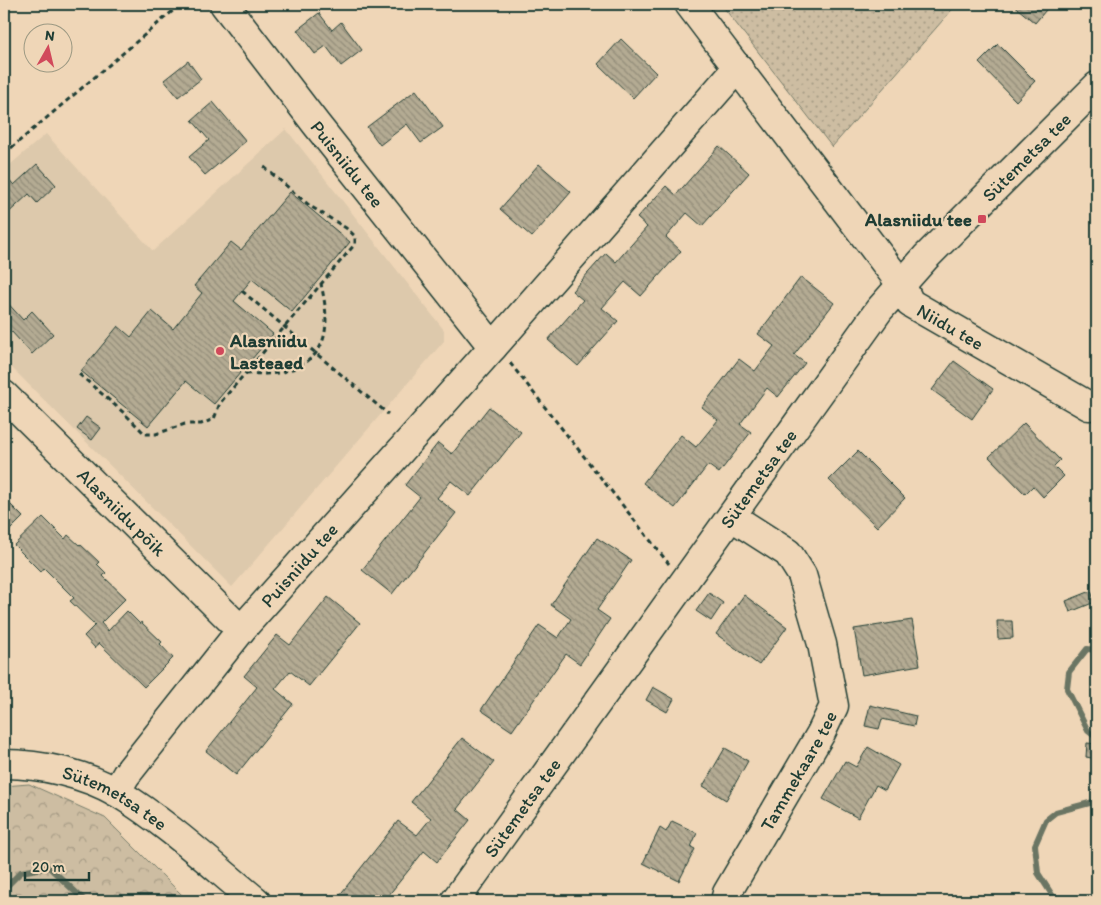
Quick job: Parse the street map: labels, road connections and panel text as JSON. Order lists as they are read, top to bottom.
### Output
{
  "streets": {
    "street": [
      "Sütemetsa tee",
      "Puisniidu tee",
      "Niidu tee",
      "Alasniidu põik",
      "Tammekaare tee"
    ]
  },
  "crossings": [
    ["Sütemetsa tee", "Puisniidu tee"],
    ["Sütemetsa tee", "Niidu tee"],
    ["Sütemetsa tee", "Tammekaare tee"],
    ["Puisniidu tee", "Niidu tee"],
    ["Puisniidu tee", "Alasniidu põik"]
  ],
  "places": {
    "transit": ["Alasniidu tee"],
    "other": ["Alasniidu Lasteaed"]
  },
  "scale_bar": "20 m",
  "north": "top"
}
